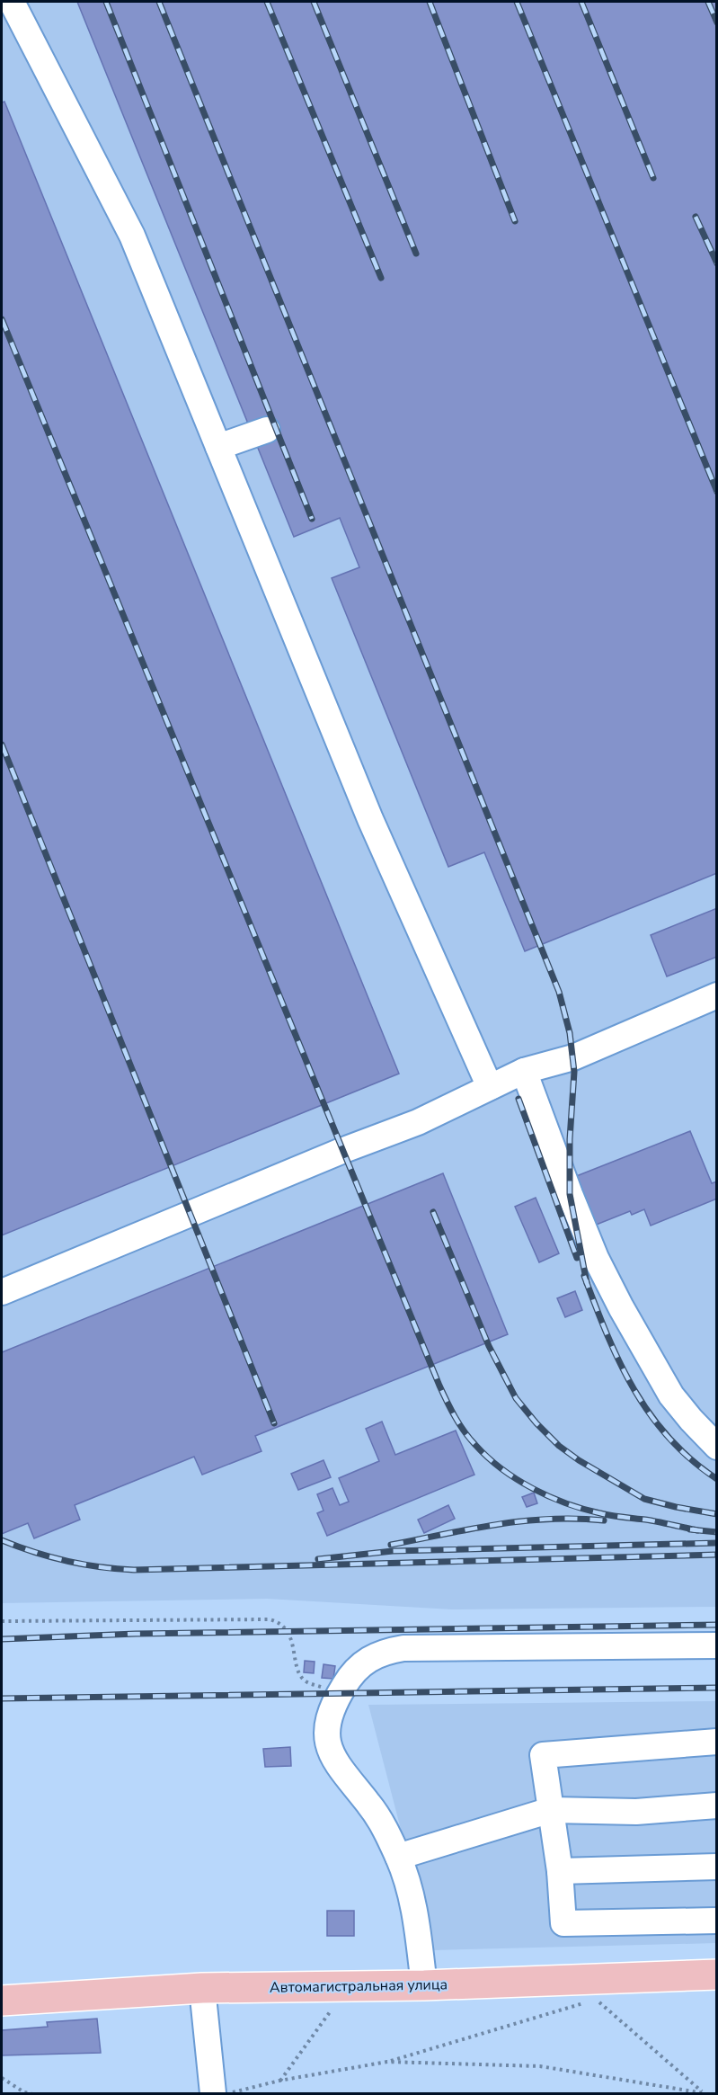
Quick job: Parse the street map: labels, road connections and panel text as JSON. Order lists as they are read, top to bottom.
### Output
{
  "streets": {
    "main road": ["Автомагистральная улица"]
  }
}
